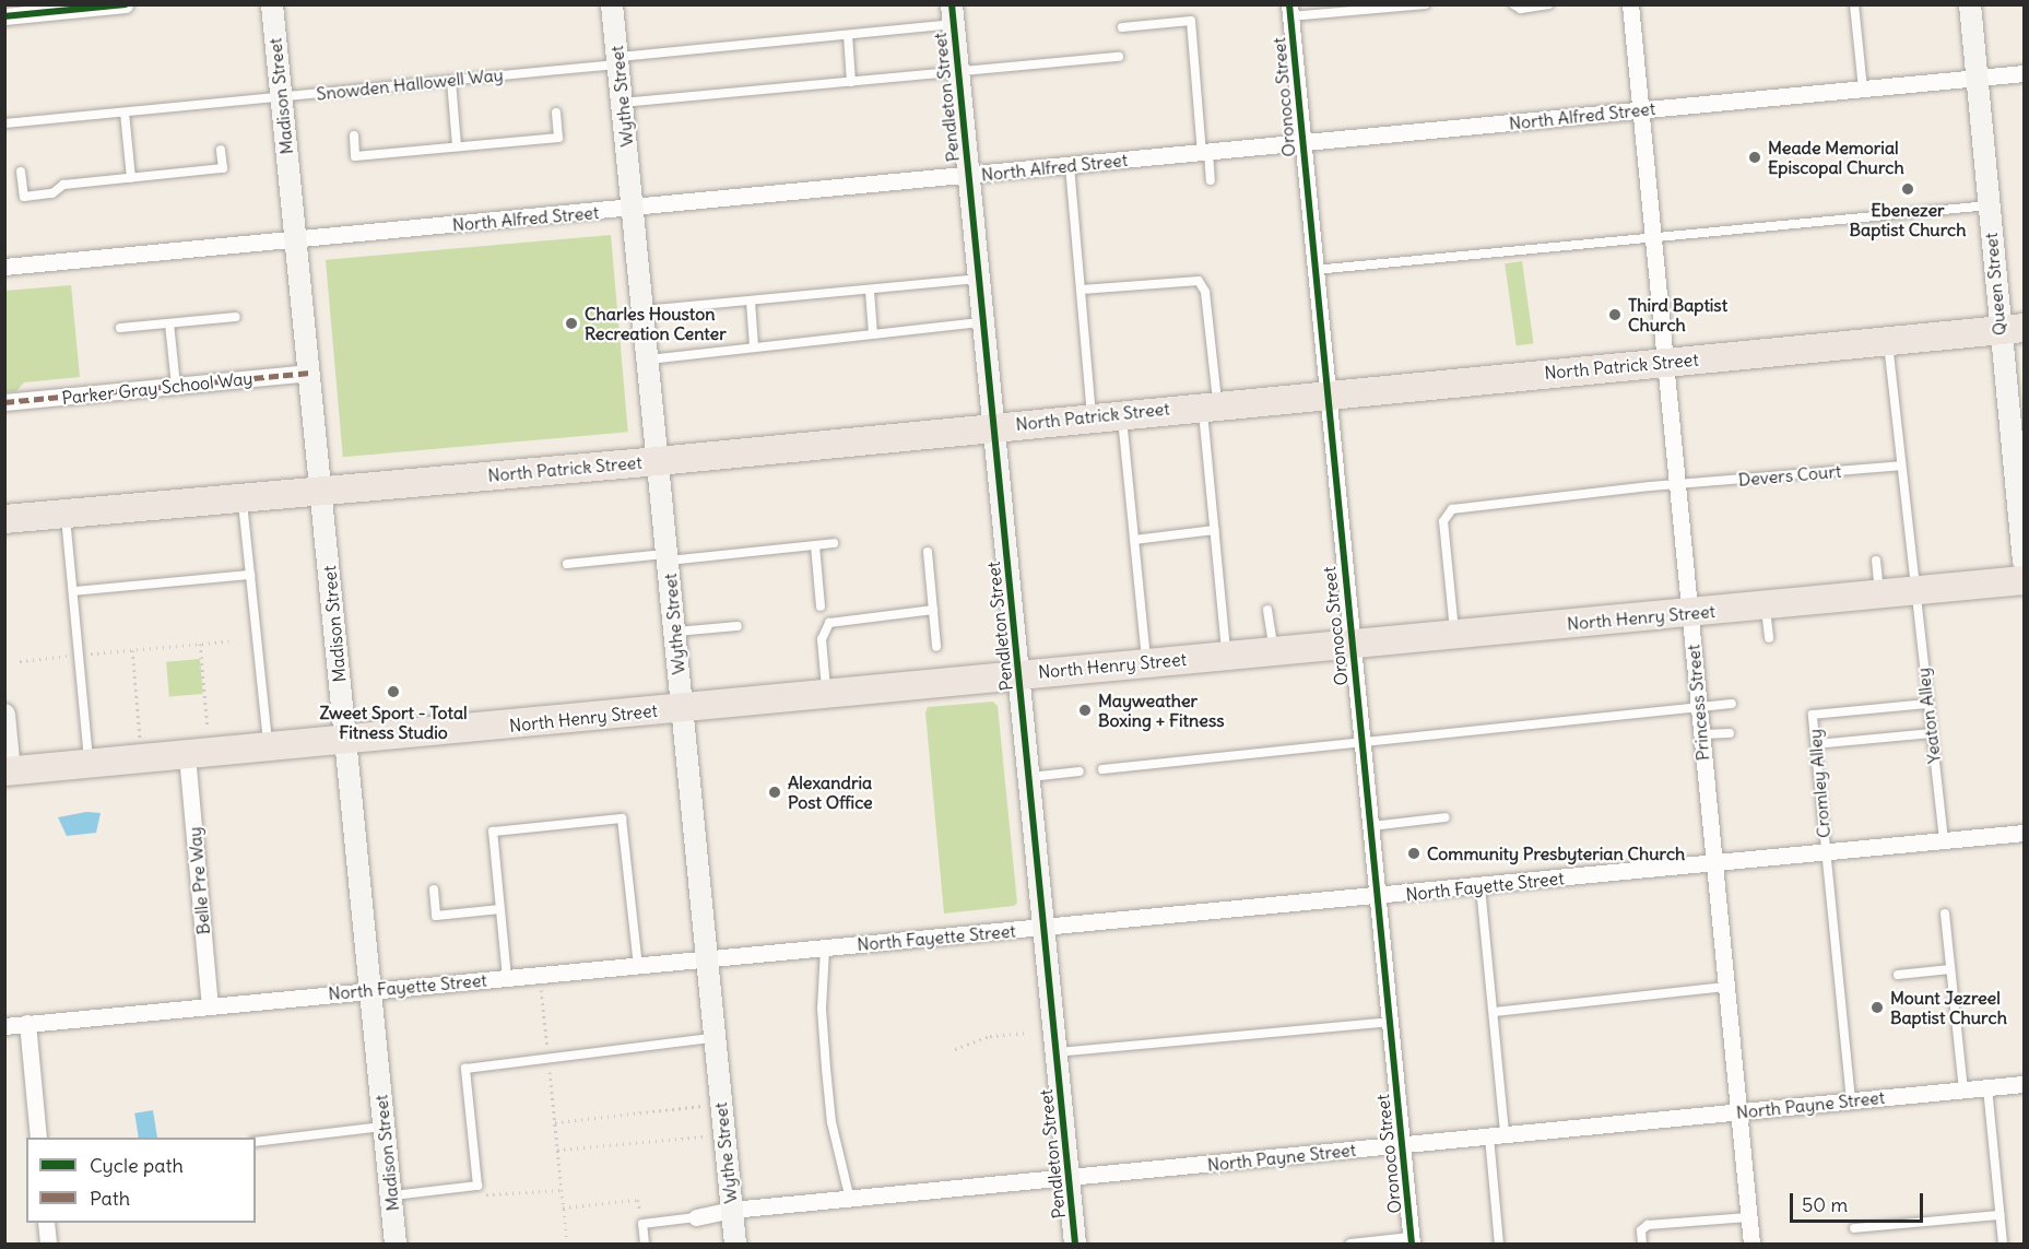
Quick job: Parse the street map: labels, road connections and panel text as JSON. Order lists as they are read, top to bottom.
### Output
{
  "streets": {
    "highway": ["North Patrick Street", "North Henry Street"],
    "street": [
      "Madison Street",
      "Wythe Street",
      "Pendleton Street",
      "Oronoco Street",
      "North Alfred Street",
      "Queen Street",
      "Parker Gray School Way",
      "Princess Street",
      "Belle Pre Way",
      "North Fayette Street",
      "North Payne Street"
    ],
    "lane": [
      "Snowden Hallowell Way",
      "Devers Court",
      "Yeaton Alley",
      "Cromley Alley"
    ]
  },
  "crossings": [
    ["Snowden Hallowell Way", "Madison Street"],
    ["Snowden Hallowell Way", "Wythe Street"],
    ["Snowden Hallowell Way", "Pendleton Street"],
    ["Madison Street", "North Alfred Street"],
    ["Madison Street", "North Patrick Street"],
    ["Madison Street", "Parker Gray School Way"],
    ["Madison Street", "North Henry Street"],
    ["Madison Street", "North Fayette Street"],
    ["Wythe Street", "North Alfred Street"],
    ["Wythe Street", "North Patrick Street"],
    ["Wythe Street", "North Henry Street"],
    ["Wythe Street", "North Fayette Street"],
    ["Wythe Street", "North Payne Street"],
    ["Pendleton Street", "North Alfred Street"],
    ["Pendleton Street", "North Patrick Street"],
    ["Pendleton Street", "North Henry Street"],
    ["Pendleton Street", "North Fayette Street"],
    ["Pendleton Street", "North Payne Street"],
    ["Oronoco Street", "North Alfred Street"],
    ["Oronoco Street", "North Patrick Street"],
    ["Oronoco Street", "North Henry Street"],
    ["Oronoco Street", "North Fayette Street"],
    ["Oronoco Street", "North Payne Street"],
    ["North Alfred Street", "Queen Street"],
    ["North Alfred Street", "Princess Street"],
    ["Queen Street", "North Patrick Street"],
    ["North Patrick Street", "Princess Street"],
    ["North Patrick Street", "Yeaton Alley"],
    ["Devers Court", "North Henry Street"],
    ["Devers Court", "Princess Street"],
    ["Devers Court", "Yeaton Alley"],
    ["North Henry Street", "Princess Street"],
    ["North Henry Street", "Yeaton Alley"],
    ["North Henry Street", "Belle Pre Way"],
    ["Princess Street", "North Fayette Street"],
    ["Princess Street", "North Payne Street"],
    ["Yeaton Alley", "Cromley Alley"],
    ["Yeaton Alley", "North Fayette Street"],
    ["Cromley Alley", "North Fayette Street"],
    ["Cromley Alley", "North Payne Street"],
    ["Belle Pre Way", "North Fayette Street"]
  ],
  "places": [
    "Meade Memorial Episcopal Church",
    "Ebenezer Baptist Church",
    "Third Baptist Church",
    "Charles Houston Recreation Center",
    "Zweet Sport - Total Fitness Studio",
    "Mayweather Boxing + Fitness",
    "Alexandria Post Office",
    "Community Presbyterian Church",
    "Mount Jezreel Baptist Church"
  ],
  "legend": ["Cycle path", "Path"],
  "scale_bar": "50 m"
}
